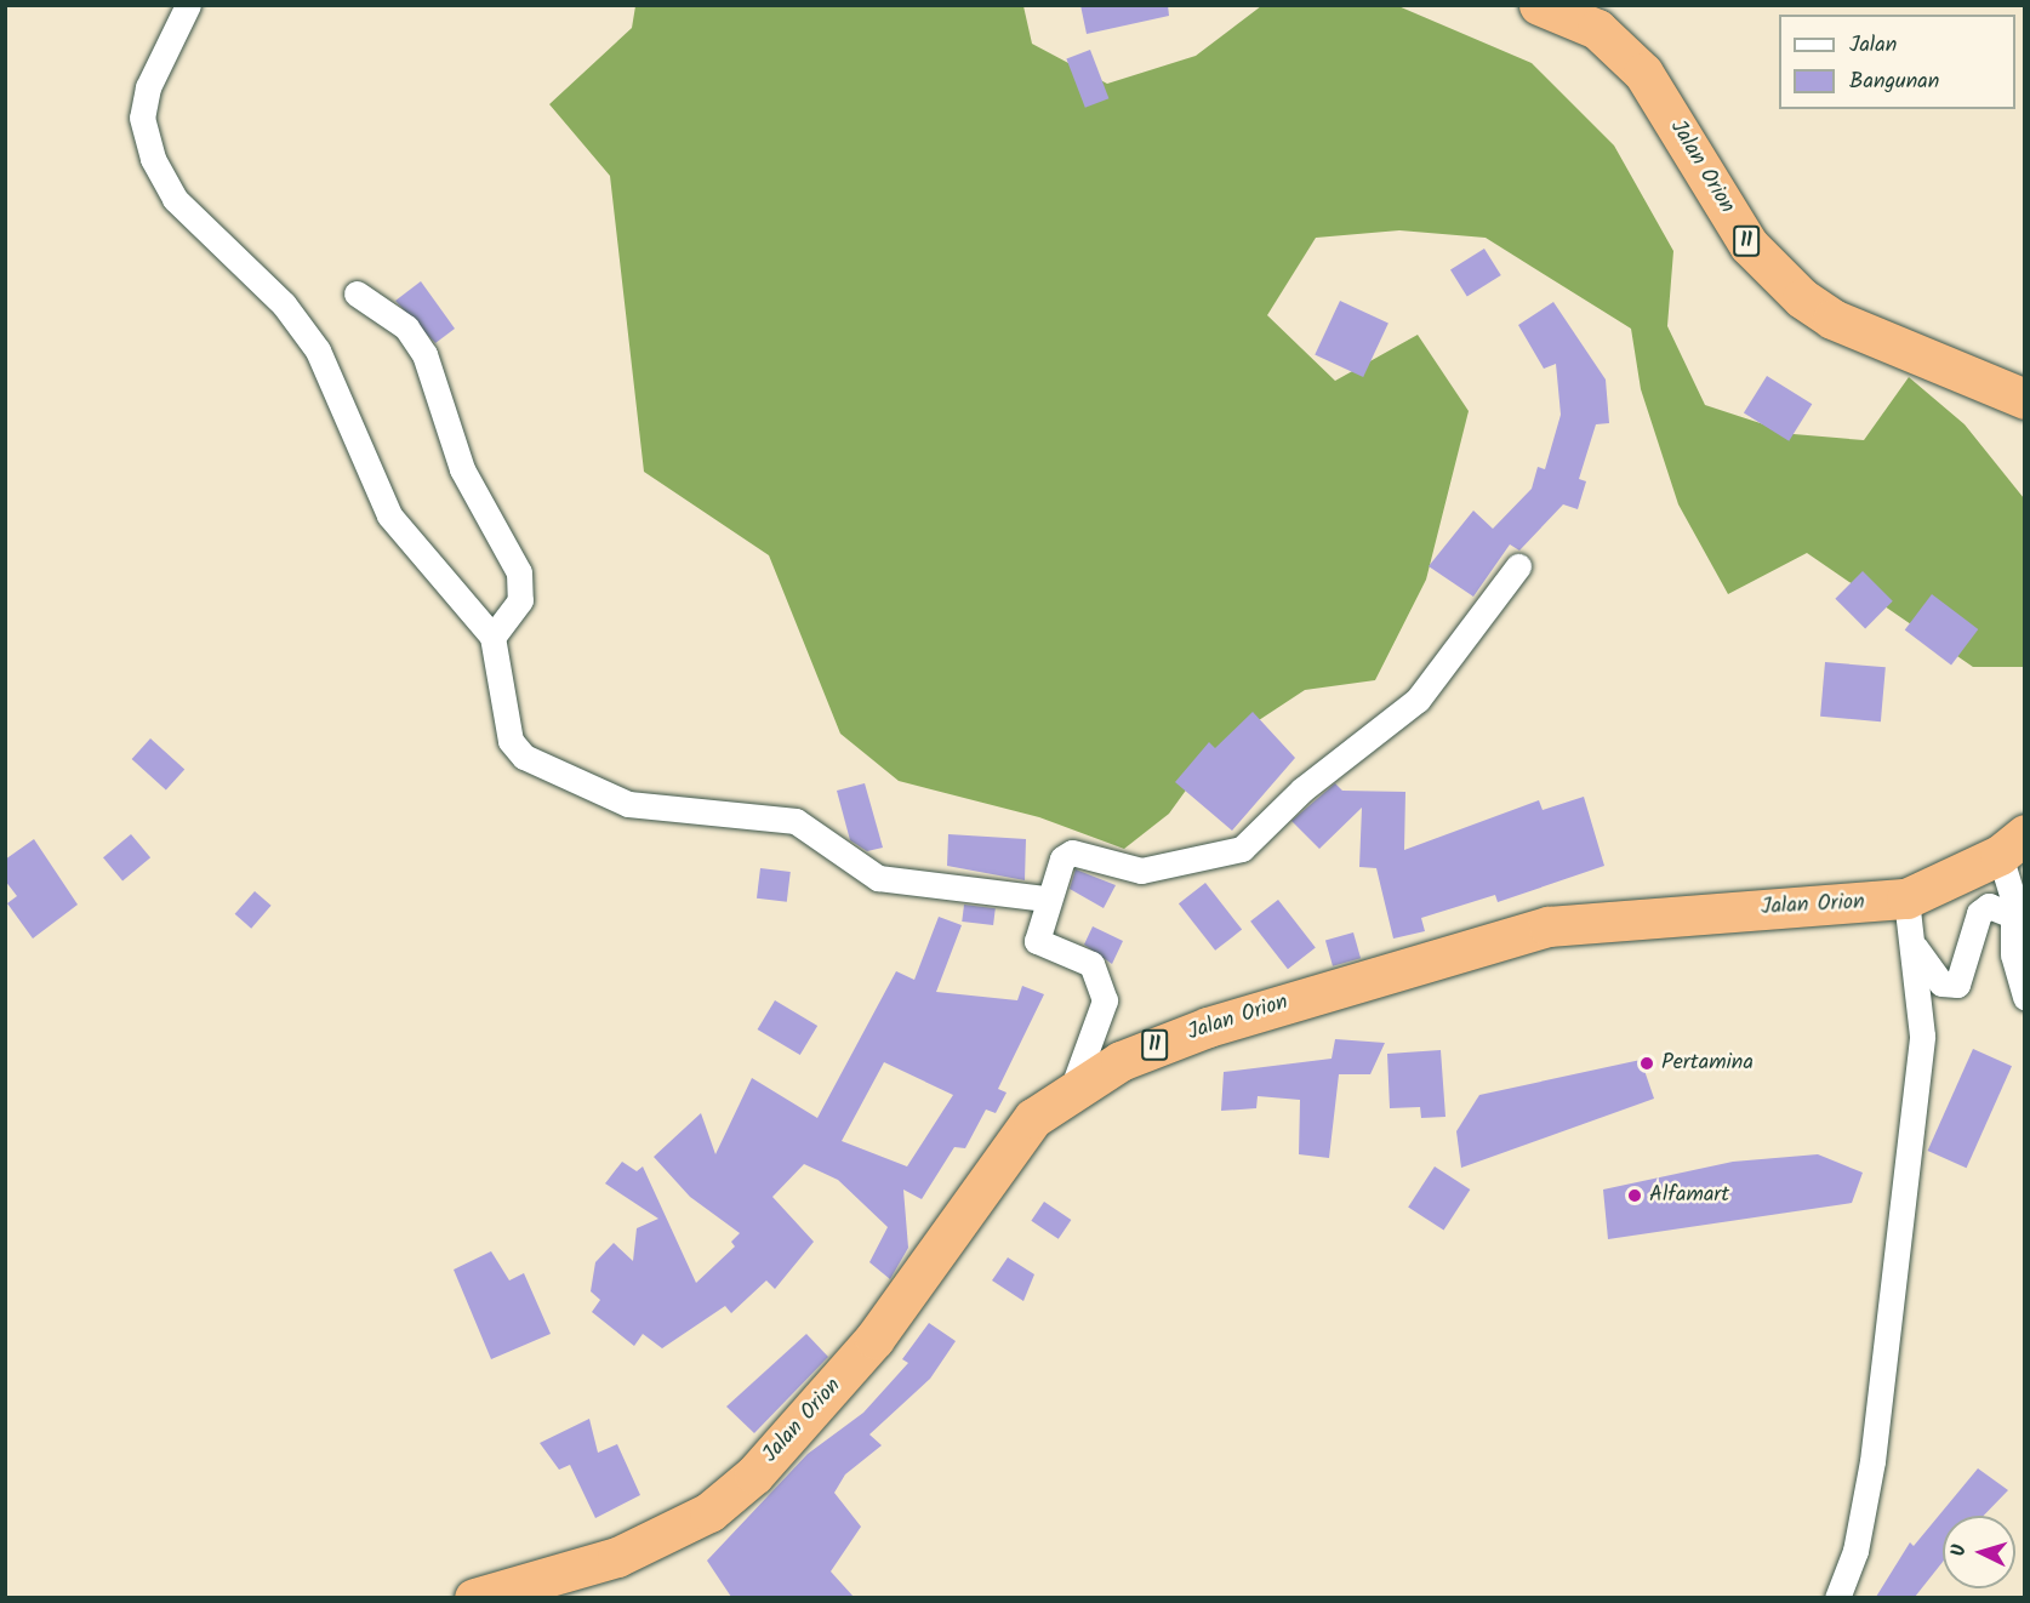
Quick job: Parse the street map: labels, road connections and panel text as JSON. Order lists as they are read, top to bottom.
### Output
{
  "streets": {
    "highway": ["Jalan Orion", "11"]
  },
  "places": ["Pertamina", "Alfamart"],
  "legend": ["Jalan", "Bangunan"],
  "north": "left"
}
